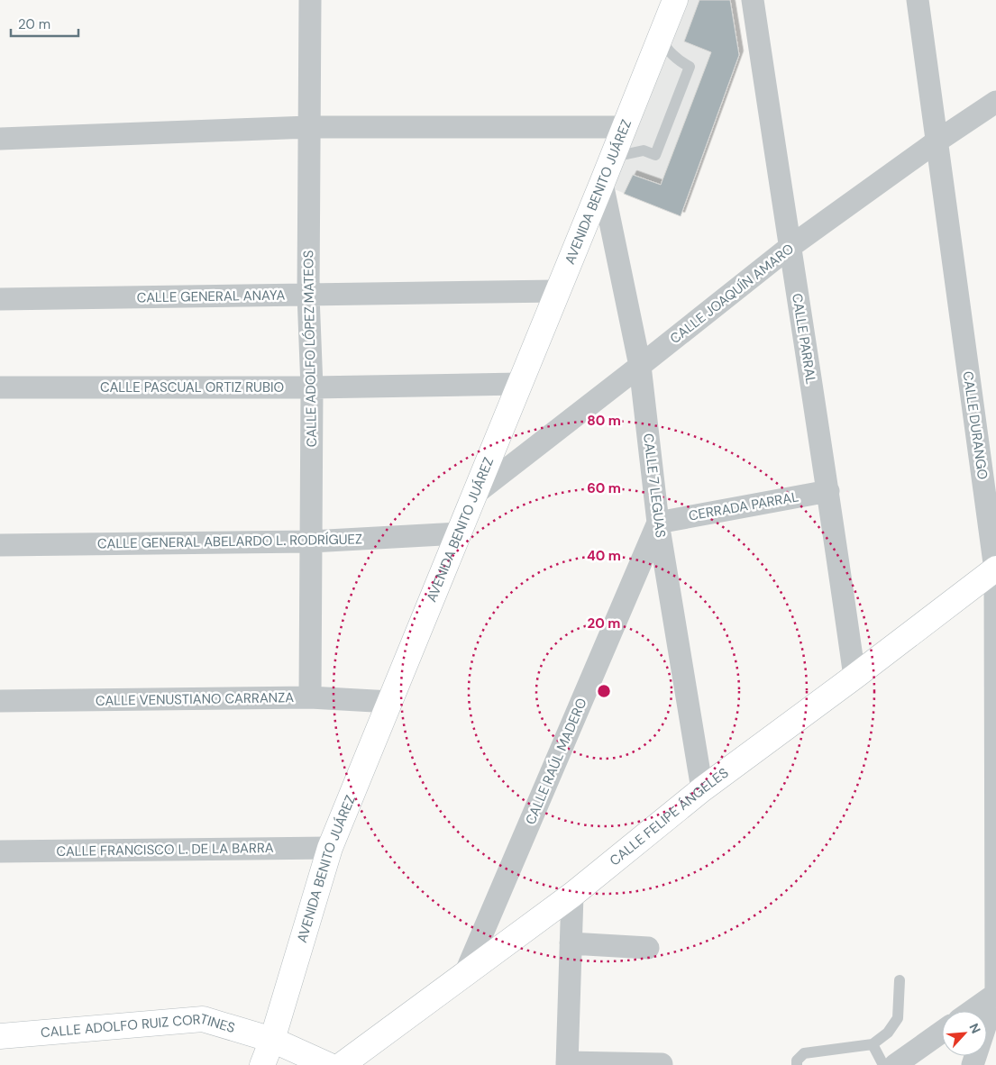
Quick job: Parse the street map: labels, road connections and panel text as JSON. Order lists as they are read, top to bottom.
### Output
{
  "streets": {
    "street": [
      "AVENIDA BENITO JUÁREZ",
      "CALLE JOAQUÍN AMARO",
      "CALLE GENERAL ANAYA",
      "CALLE PARRAL",
      "CALLE ADOLFO LÓPEZ MATEOS",
      "CALLE PASCUAL ORTIZ RUBIO",
      "CALLE DURANGO",
      "CALLE 7 LEGUAS",
      "CERRADA PARRAL",
      "CALLE GENERAL ABELARDO L. RODRÍGUEZ",
      "CALLE VENUSTIANO CARRANZA",
      "CALLE RAÚL MADERO",
      "CALLE FELIPE ÁNGELES",
      "CALLE FRANCISCO L. DE LA BARRA",
      "CALLE ADOLFO RUIZ CORTINES"
    ]
  },
  "crossings": [
    ["AVENIDA BENITO JUÁREZ", "CALLE JOAQUÍN AMARO"],
    ["AVENIDA BENITO JUÁREZ", "CALLE GENERAL ANAYA"],
    ["AVENIDA BENITO JUÁREZ", "CALLE PASCUAL ORTIZ RUBIO"],
    ["AVENIDA BENITO JUÁREZ", "CALLE 7 LEGUAS"],
    ["AVENIDA BENITO JUÁREZ", "CALLE GENERAL ABELARDO L. RODRÍGUEZ"],
    ["AVENIDA BENITO JUÁREZ", "CALLE VENUSTIANO CARRANZA"],
    ["AVENIDA BENITO JUÁREZ", "CALLE FRANCISCO L. DE LA BARRA"],
    ["AVENIDA BENITO JUÁREZ", "CALLE ADOLFO RUIZ CORTINES"],
    ["CALLE JOAQUÍN AMARO", "CALLE PARRAL"],
    ["CALLE JOAQUÍN AMARO", "CALLE DURANGO"],
    ["CALLE JOAQUÍN AMARO", "CALLE 7 LEGUAS"],
    ["CALLE GENERAL ANAYA", "CALLE ADOLFO LÓPEZ MATEOS"],
    ["CALLE PARRAL", "CERRADA PARRAL"],
    ["CALLE PARRAL", "CALLE FELIPE ÁNGELES"],
    ["CALLE ADOLFO LÓPEZ MATEOS", "CALLE PASCUAL ORTIZ RUBIO"],
    ["CALLE ADOLFO LÓPEZ MATEOS", "CALLE GENERAL ABELARDO L. RODRÍGUEZ"],
    ["CALLE ADOLFO LÓPEZ MATEOS", "CALLE VENUSTIANO CARRANZA"],
    ["CALLE DURANGO", "CALLE FELIPE ÁNGELES"],
    ["CALLE 7 LEGUAS", "CERRADA PARRAL"],
    ["CALLE 7 LEGUAS", "CALLE RAÚL MADERO"],
    ["CALLE 7 LEGUAS", "CALLE FELIPE ÁNGELES"],
    ["CERRADA PARRAL", "CALLE RAÚL MADERO"],
    ["CALLE RAÚL MADERO", "CALLE FELIPE ÁNGELES"]
  ],
  "scale_bar": "20 m",
  "north": "top right",
  "rings": [
    "80 m",
    "60 m",
    "40 m",
    "20 m"
  ]
}
